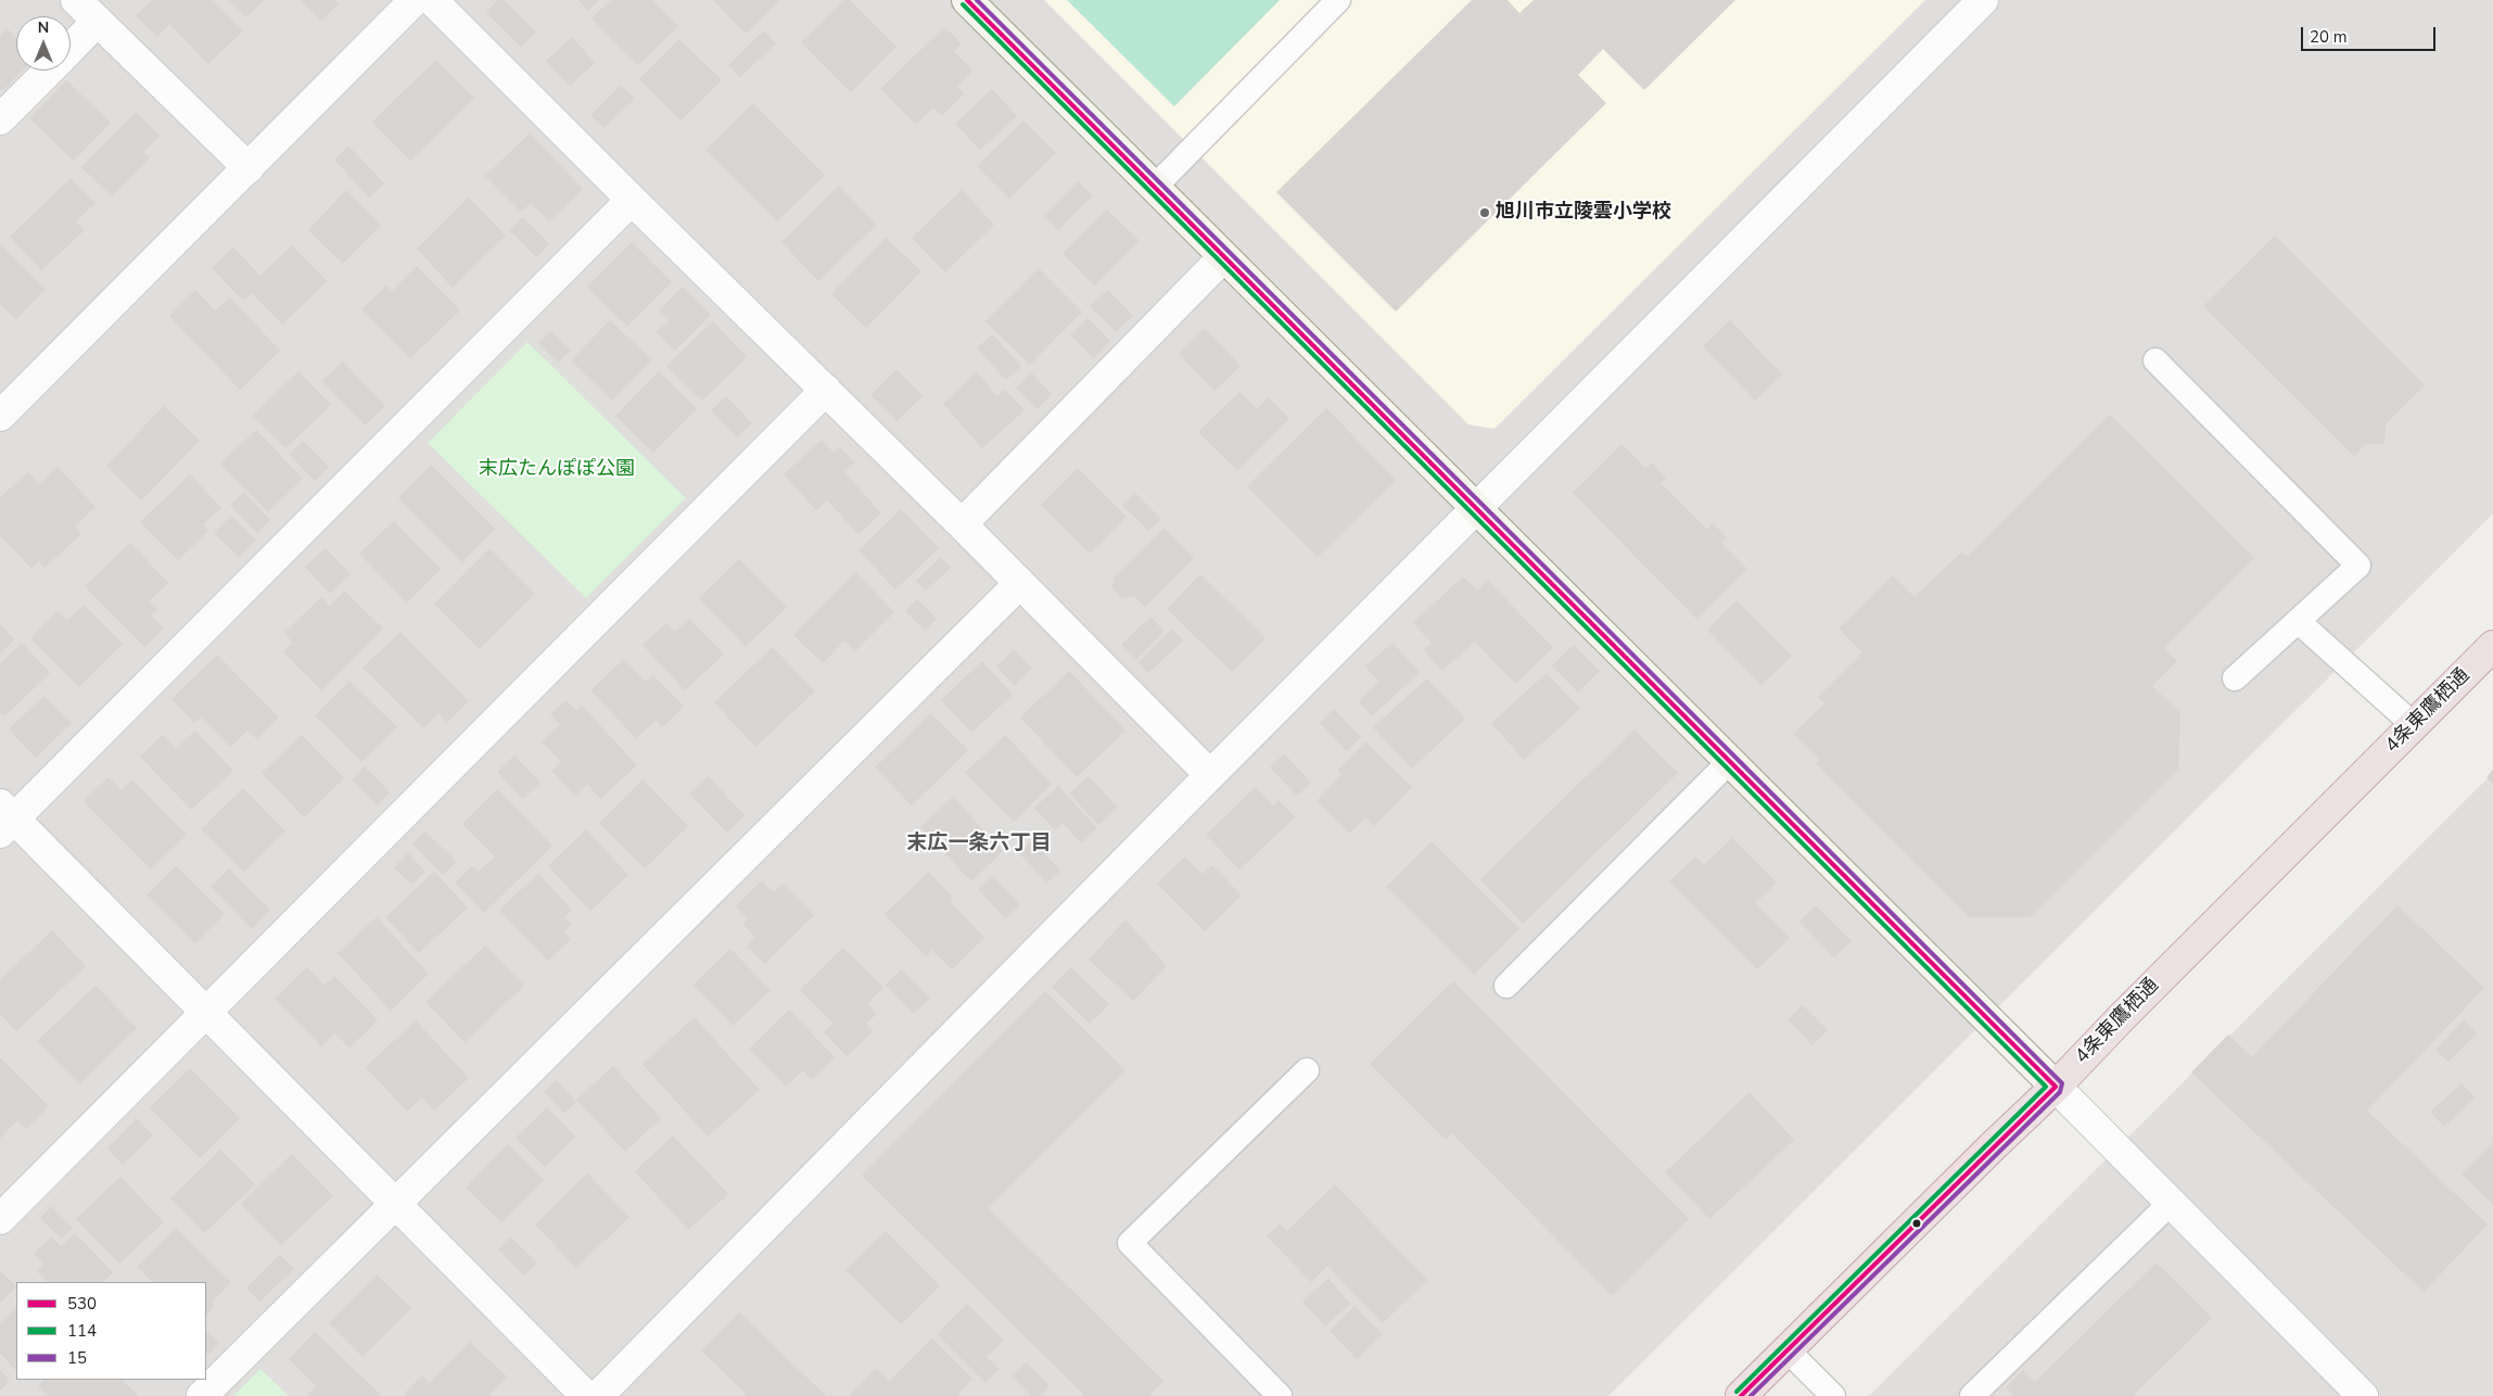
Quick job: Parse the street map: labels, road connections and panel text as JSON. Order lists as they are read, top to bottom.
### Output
{
  "streets": {
    "highway": ["4条東鷹栖通"]
  },
  "districts": ["末広一条六丁目"],
  "parks": ["末広たんぽぽ公園"],
  "places": ["旭川市立陵雲小学校"],
  "lines": ["transit line 530", "transit line 15", "transit line 114"],
  "legend": ["530", "114", "15"],
  "scale_bar": "20 m",
  "north": "top"
}
